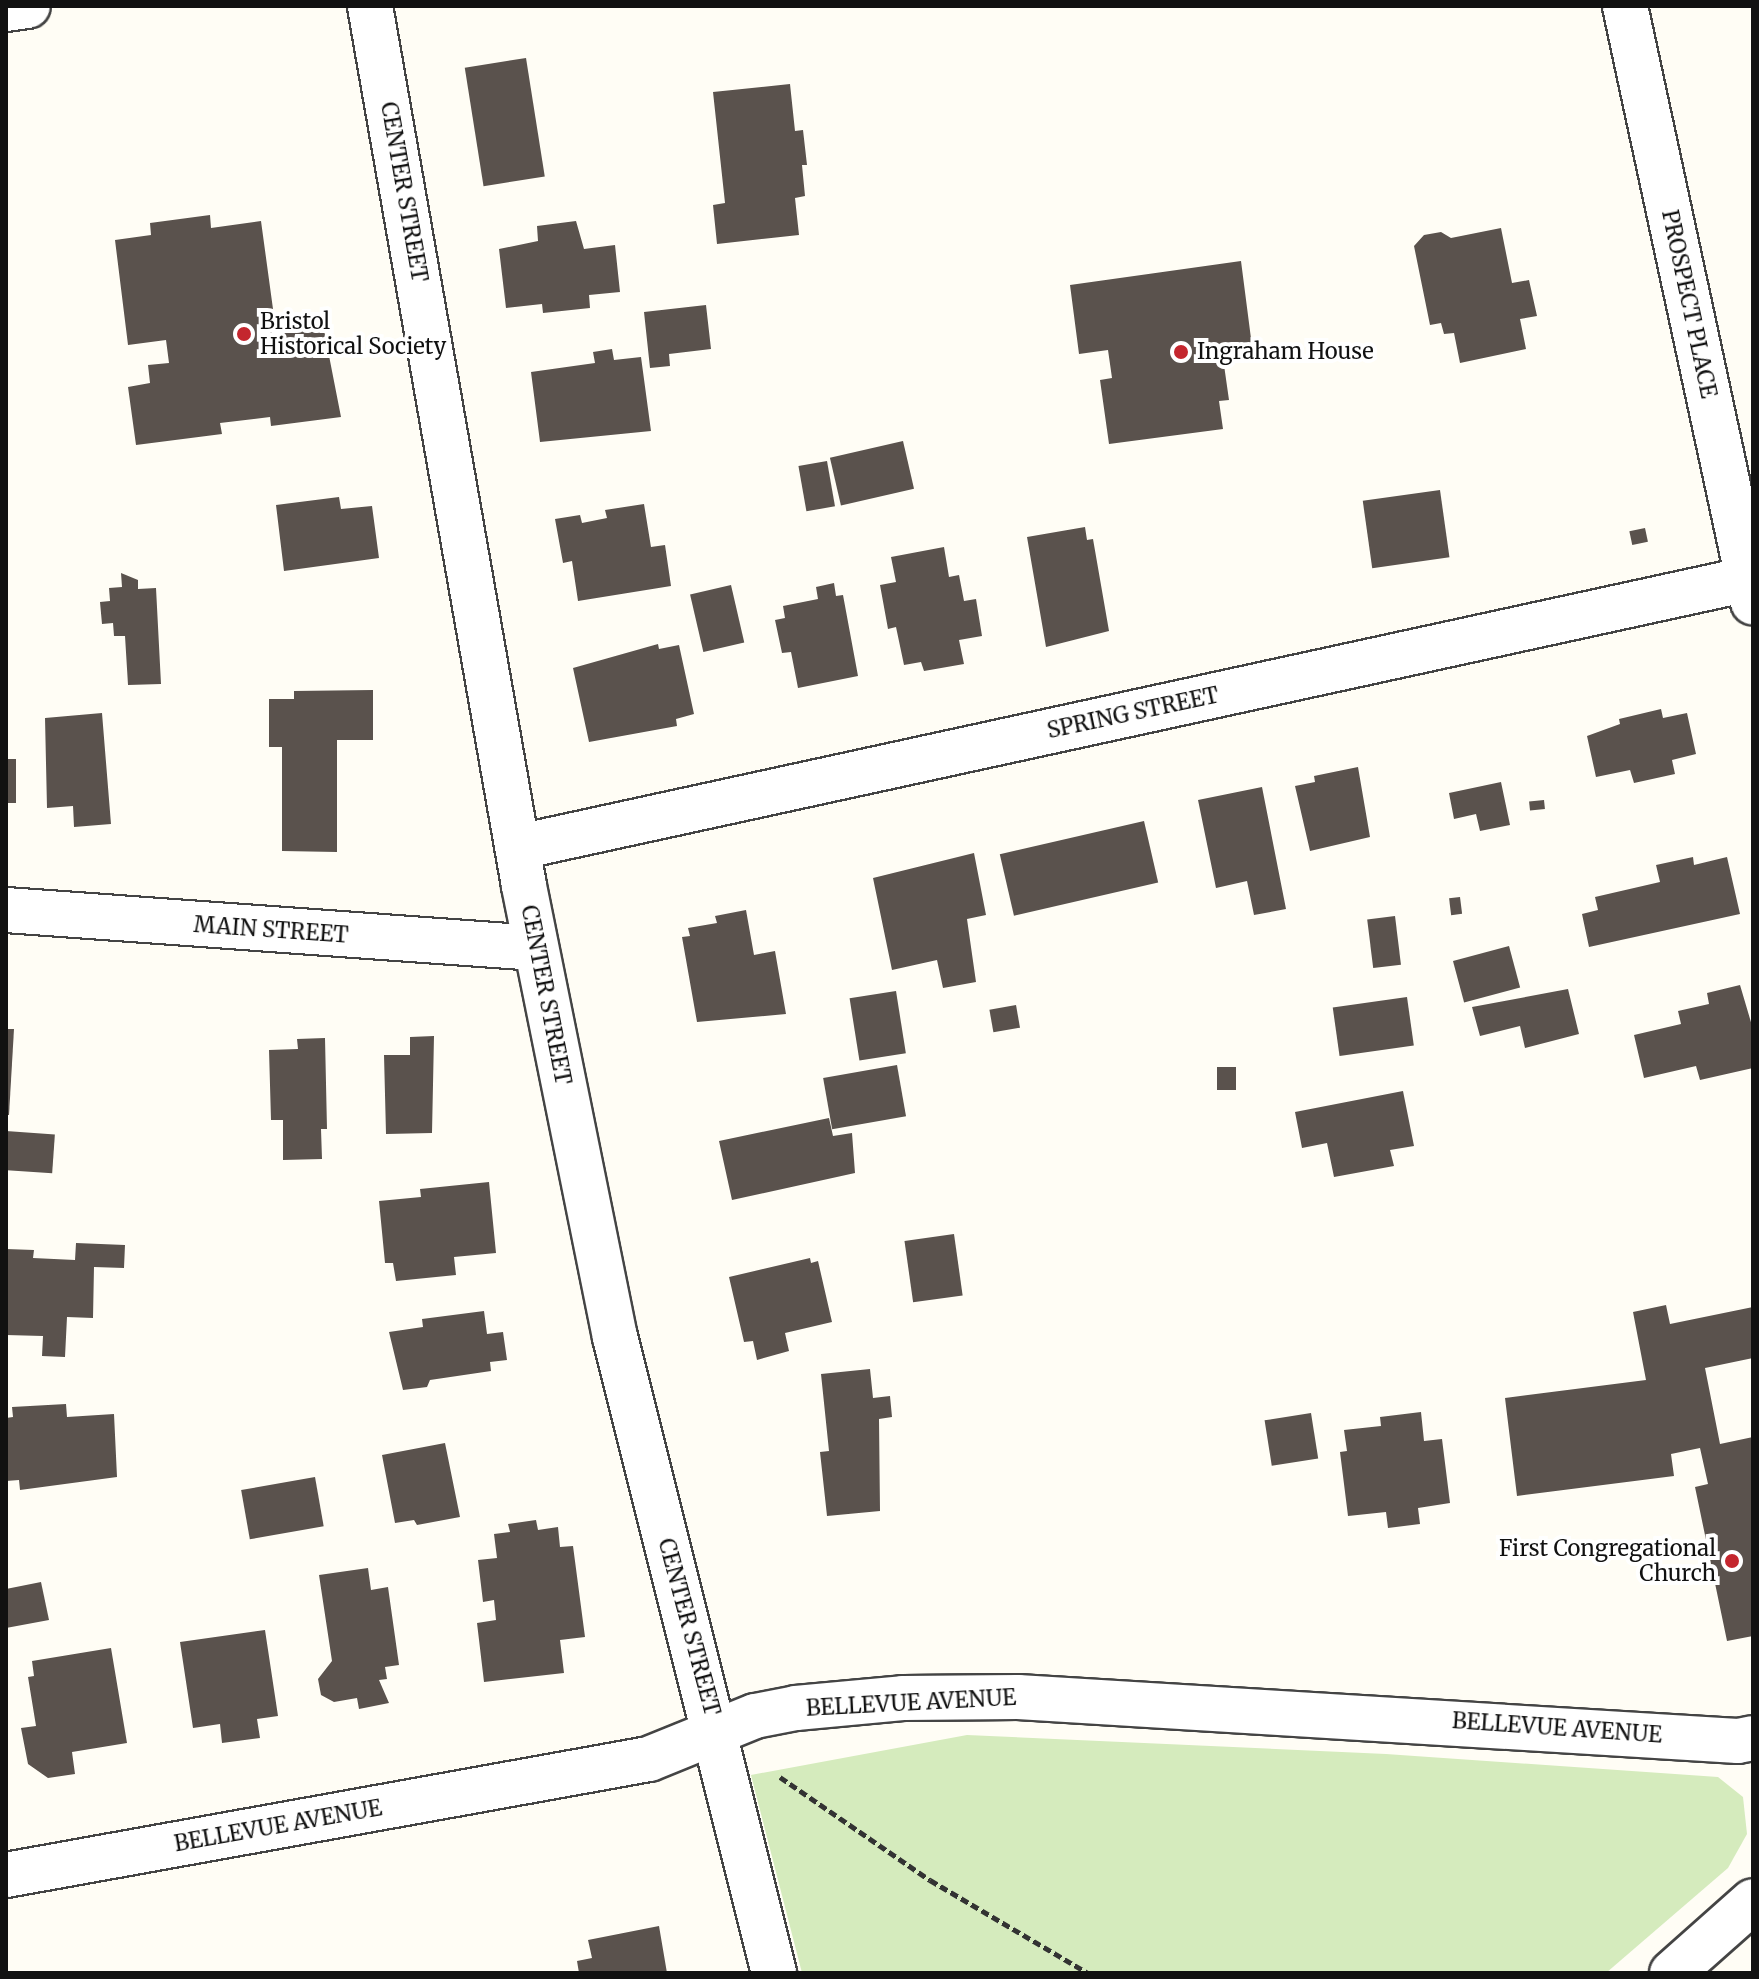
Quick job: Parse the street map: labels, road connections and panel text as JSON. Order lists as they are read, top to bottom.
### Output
{
  "streets": {
    "street": [
      "CENTER STREET",
      "PROSPECT PLACE",
      "SPRING STREET",
      "MAIN STREET",
      "BELLEVUE AVENUE"
    ]
  },
  "crossings": [
    ["CENTER STREET", "SPRING STREET"],
    ["CENTER STREET", "MAIN STREET"],
    ["CENTER STREET", "BELLEVUE AVENUE"],
    ["PROSPECT PLACE", "SPRING STREET"]
  ],
  "places": ["Bristol Historical Society", "Ingraham House", "First Congregational Church"]
}
